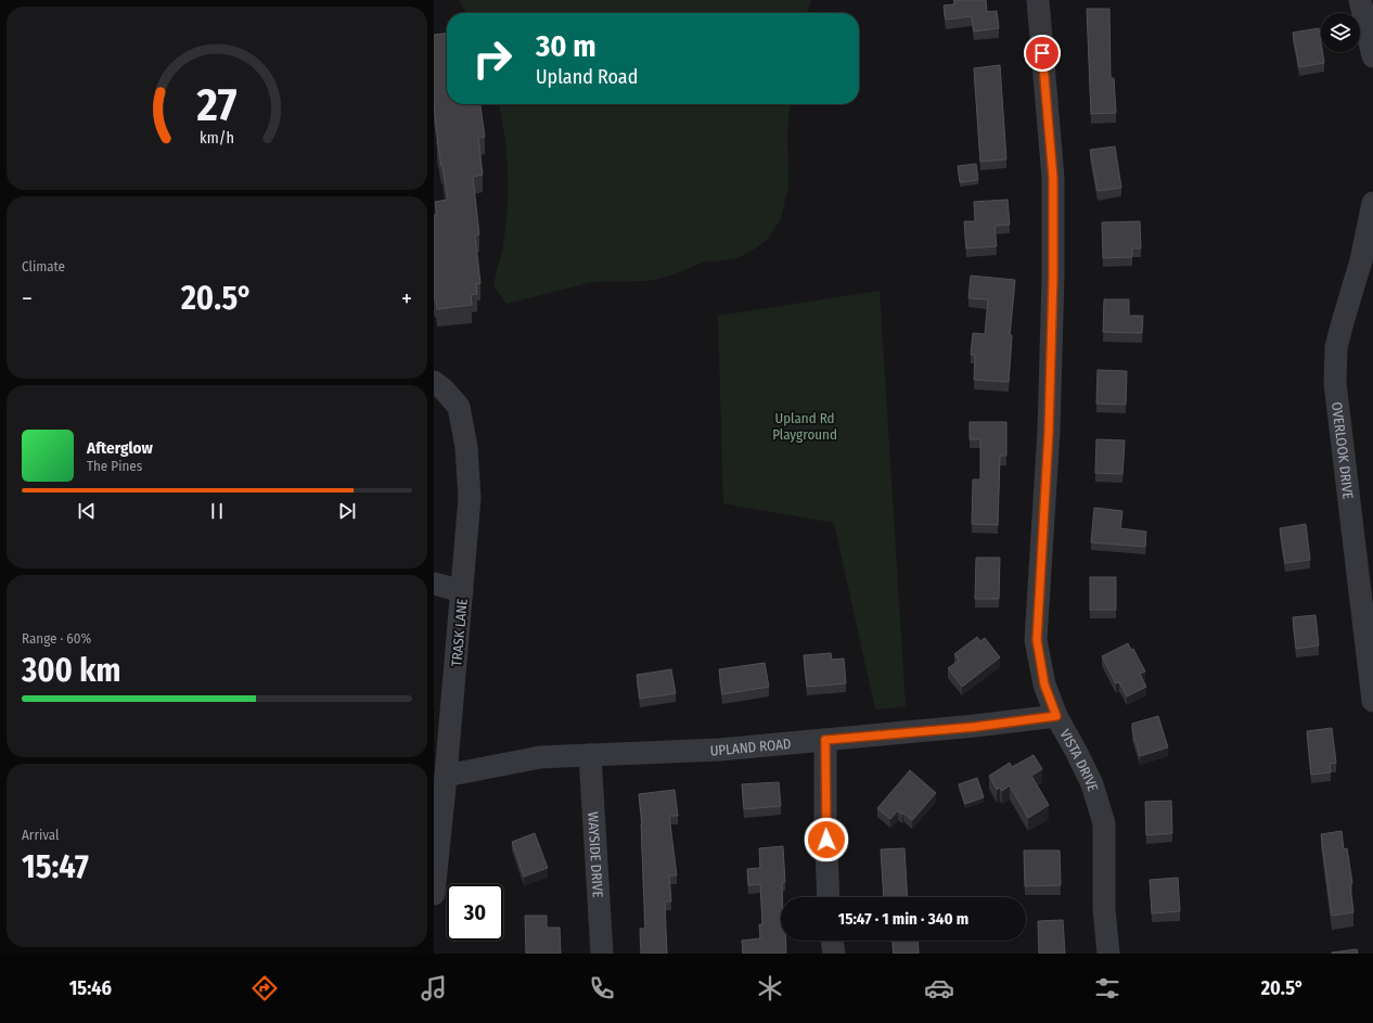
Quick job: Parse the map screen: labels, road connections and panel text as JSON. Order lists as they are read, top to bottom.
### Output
{
  "streets": {
    "street": [
      "OVERLOOK DRIVE",
      "TRASK LANE",
      "UPLAND ROAD",
      "VISTA DRIVE",
      "WAYSIDE DRIVE"
    ]
  },
  "crossings": [
    ["TRASK LANE", "UPLAND ROAD"],
    ["UPLAND ROAD", "VISTA DRIVE"],
    ["UPLAND ROAD", "WAYSIDE DRIVE"]
  ],
  "parks": ["Upland Rd Playground"],
  "page": {
    "turn": ["30 m", "Upland Road"],
    "tile": [
      "Climate",
      ["Range · 60%", "300 km"],
      ["Arrival", "15:47"]
    ],
    "heat": ["−", "20.5°", "+"],
    "song": ["Afterglow", "The Pines"],
    "limit": "30",
    "trip": "15:47 · 1 min · 340 m",
    "tabs": ["15:46", "20.5°"],
    "gauge": ["27", "km/h"]
  }
}
